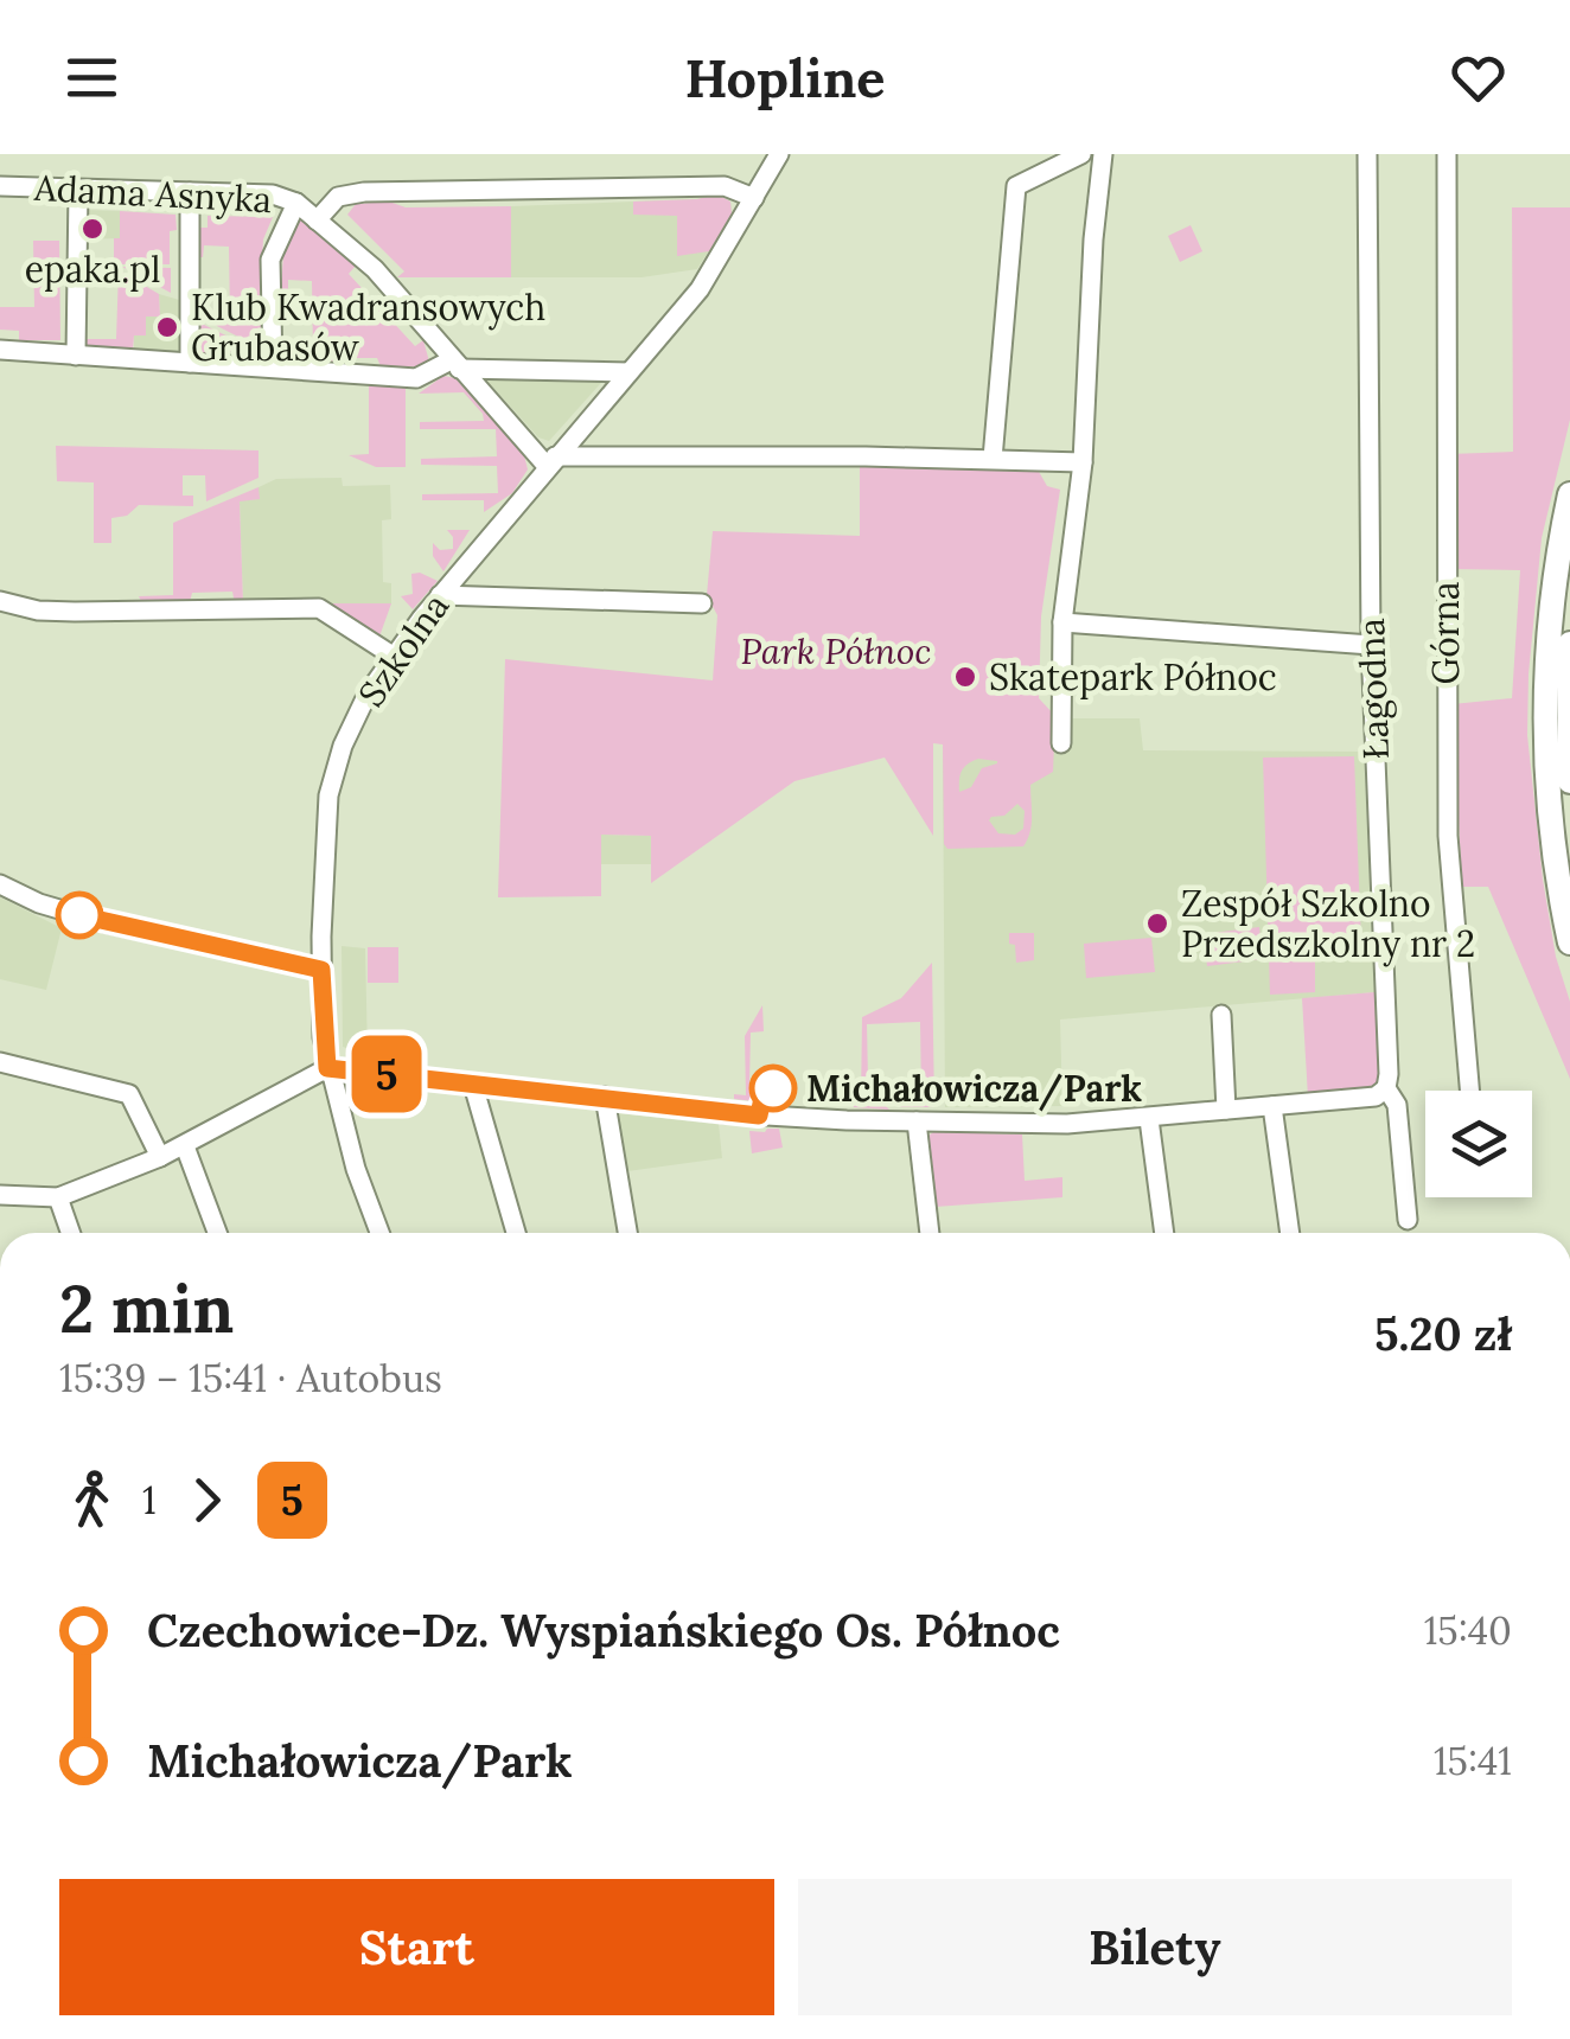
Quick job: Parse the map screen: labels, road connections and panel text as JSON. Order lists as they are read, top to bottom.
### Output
{
  "streets": {
    "street": [
      "Adama Asnyka",
      "Górna",
      "Szkolna",
      "Łagodna"
    ]
  },
  "crossings": [
    ["Adama Asnyka", "Szkolna"]
  ],
  "parks": ["Park Północ"],
  "places": [
    "epaka.pl",
    "Klub Kwadransowych Grubasów",
    "Skatepark Północ",
    "Zespół Szkolno Przedszkolny nr 2",
    "Michałowicza/Park"
  ],
  "lines": ["bus line 5"],
  "page": {
    "header": "Hopline",
    "on_map": "5",
    "heading": ["2 min", "15:39 – 15:41 · Autobus", "5.20 zł"],
    "legs": ["1", "5"],
    "list": [
      {
        "name": "Czechowice-Dz. Wyspiańskiego Os. Północ",
        "value": "15:40"
      },
      {
        "name": "Michałowicza/Park",
        "value": "15:41"
      }
    ],
    "buttons": ["Start", "Bilety"]
  }
}
